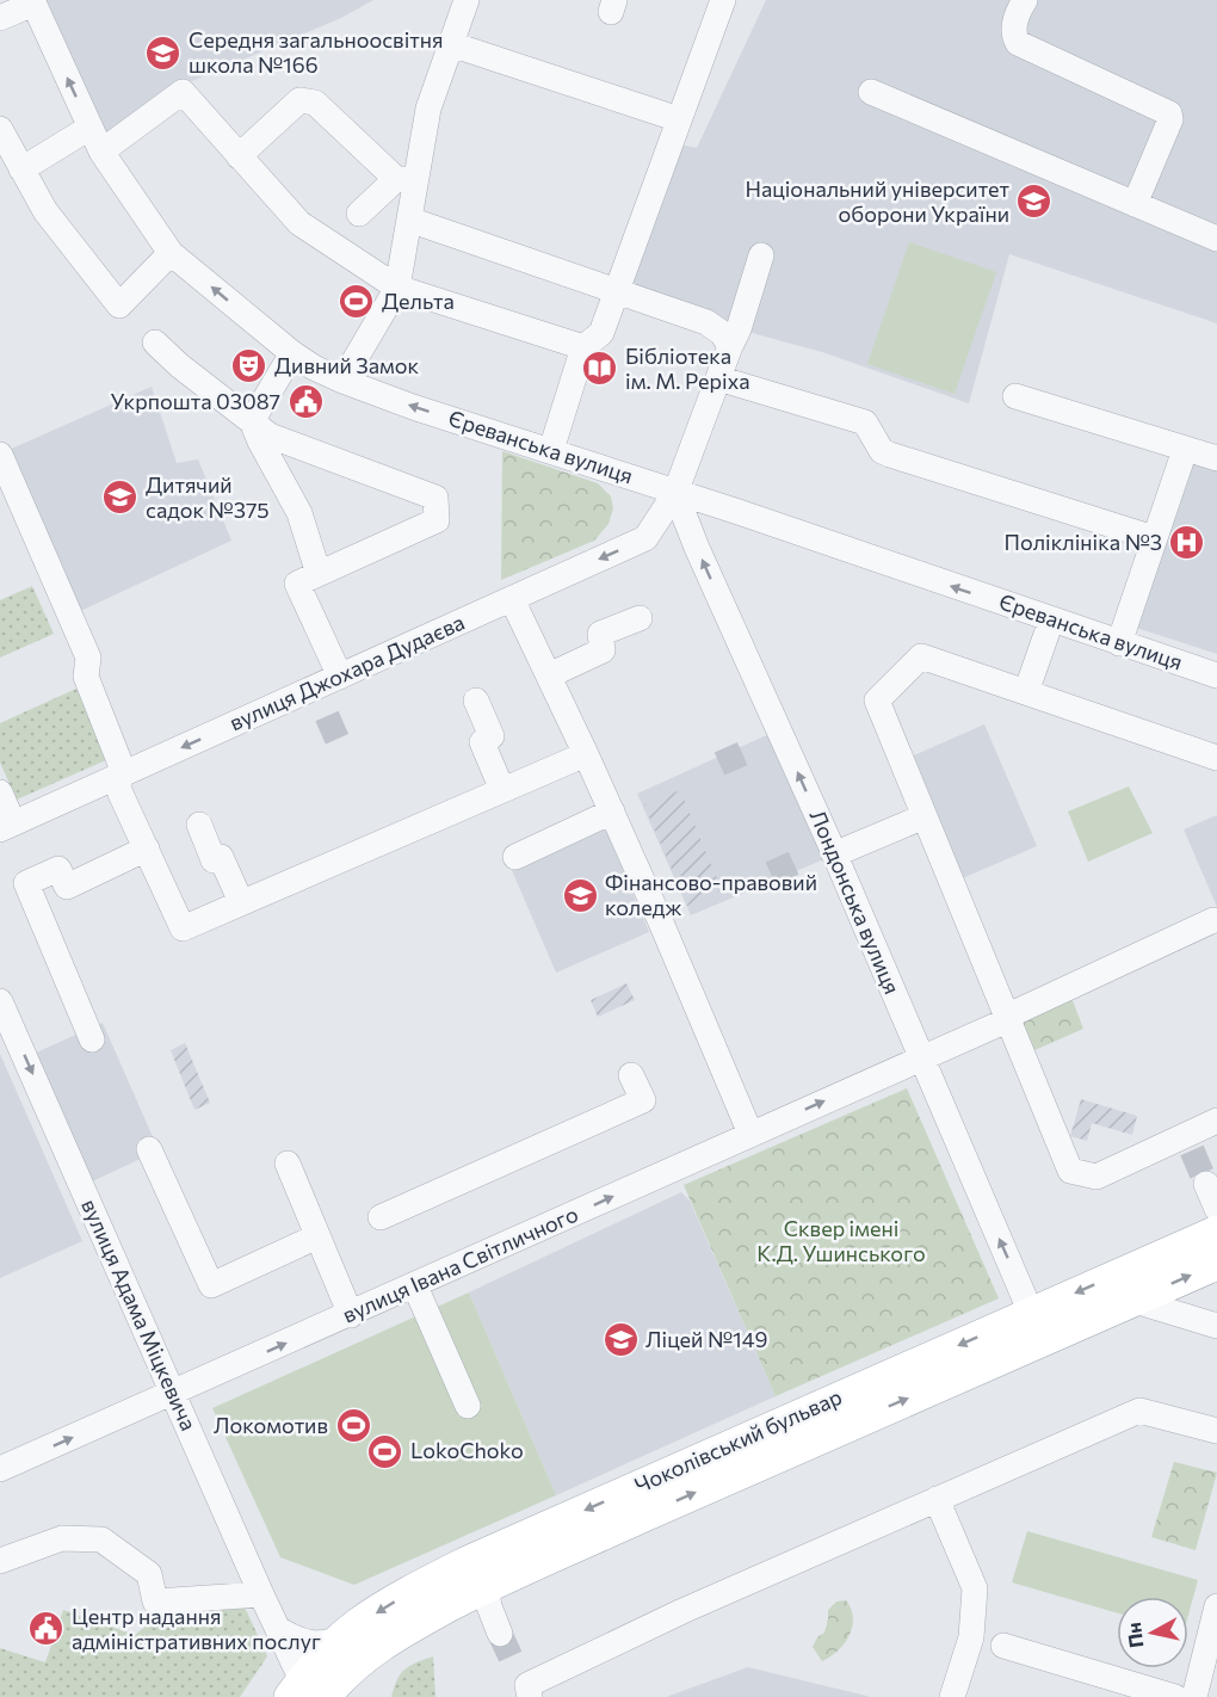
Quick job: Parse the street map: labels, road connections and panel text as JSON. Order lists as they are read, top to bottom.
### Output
{
  "streets": {
    "main road": ["Чоколівський бульвар"],
    "street": [
      "Єреванська вулиця",
      "вулиця Джохара Дудаєва",
      "Лондонська вулиця",
      "вулиця Івана Світличного",
      "вулиця Адама Міцкевича"
    ]
  },
  "crossings": [
    ["Єреванська вулиця", "вулиця Джохара Дудаєва"],
    ["Єреванська вулиця", "Лондонська вулиця"],
    ["вулиця Джохара Дудаєва", "Лондонська вулиця"],
    ["Лондонська вулиця", "вулиця Івана Світличного"],
    ["Лондонська вулиця", "Чоколівський бульвар"],
    ["вулиця Івана Світличного", "вулиця Адама Міцкевича"],
    ["вулиця Адама Міцкевича", "Чоколівський бульвар"]
  ],
  "parks": ["Сквер імені К.Д. Ушинського"],
  "places": {
    "school or university": [
      "Середня загальноосвітня школа №166",
      "Національний університет оборони України",
      "Дитячий садок №375",
      "Фінансово-правовий коледж",
      "Ліцей №149"
    ],
    "sports": ["Дельта", "Локомотив", "LokoChoko"],
    "theatre": ["Дивний Замок"],
    "library": ["Бібліотека ім. М. Реріха"],
    "public building": ["Укрпошта 03087", "Центр надання адміністративних послуг"],
    "hospital": ["Поліклініка №3"]
  },
  "north": "left"
}
